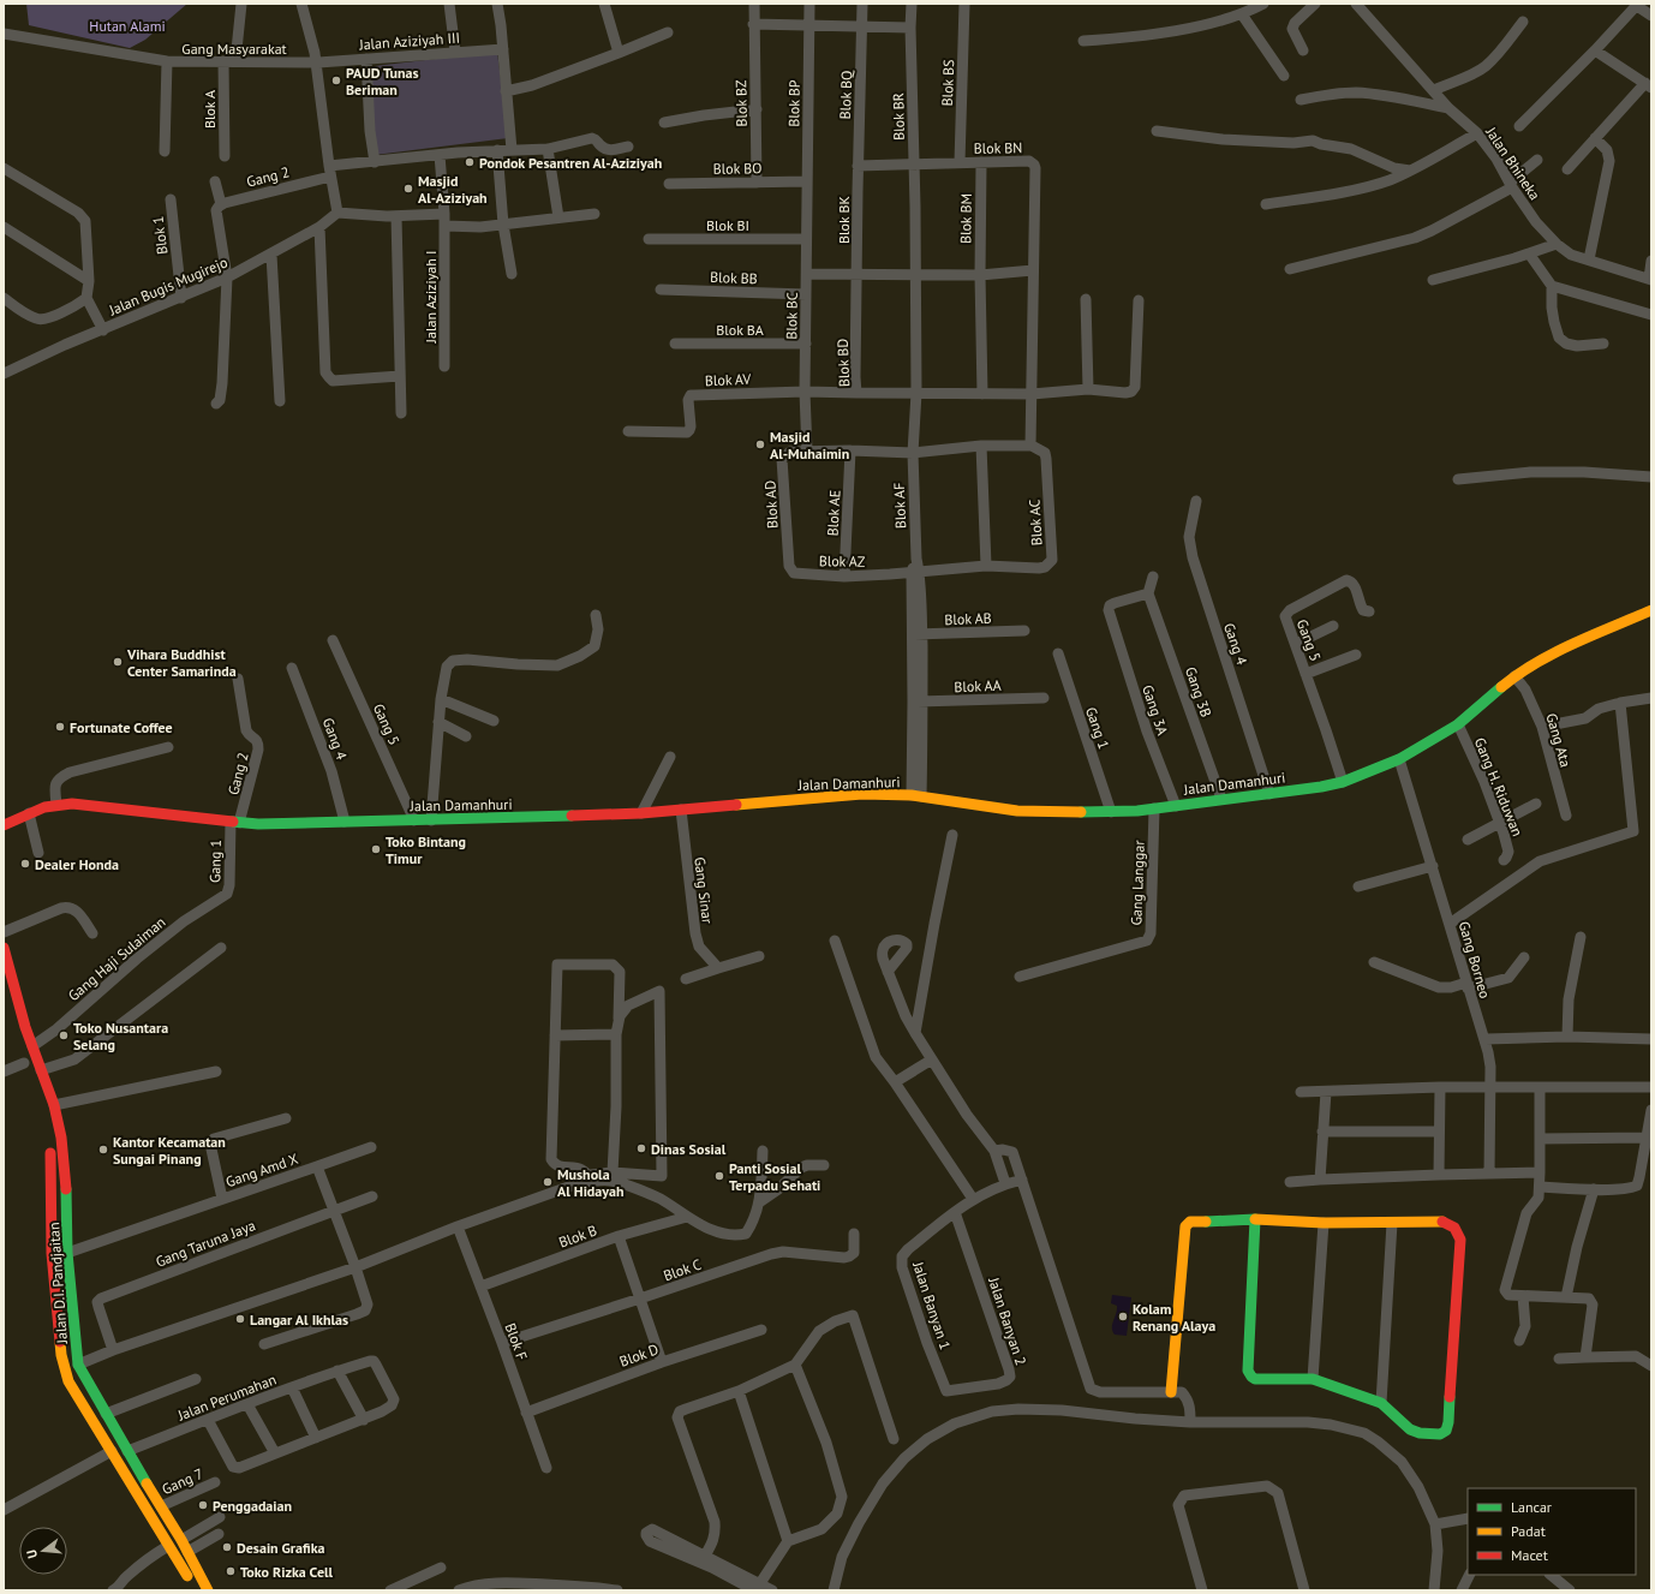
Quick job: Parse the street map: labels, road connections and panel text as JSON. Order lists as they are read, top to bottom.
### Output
{
  "streets": {
    "main road": ["Jalan Damanhuri", "Jalan D.I. Pandjaitan"],
    "street": [
      "Jalan Aziziyah III",
      "Gang Masyarakat",
      "Blok BS",
      "Blok BQ",
      "Blok BZ",
      "Blok BP",
      "Blok A",
      "Blok BR",
      "Blok BN",
      "Jalan Bhineka",
      "Blok BO",
      "Gang 2",
      "Blok BM",
      "Blok BK",
      "Blok BI",
      "Blok 1",
      "Blok BB",
      "Jalan Bugis Mugirejo",
      "Jalan Aziziyah I",
      "Blok BC",
      "Blok BA",
      "Blok BD",
      "Blok AV",
      "Blok AD",
      "Blok AF",
      "Blok AE",
      "Blok AC",
      "Blok AZ",
      "Blok AB",
      "Gang 5",
      "Gang 4",
      "Blok AA",
      "Gang 3B",
      "Gang 3A",
      "Gang 1",
      "Gang Ata",
      "Gang H. Riduwan",
      "Gang Langgar",
      "Gang Sinar",
      "Gang Haji Sulaiman",
      "Gang Borneo",
      "Gang Amd X",
      "Blok B",
      "Gang Taruna Jaya",
      "Blok C",
      "Jalan Banyan 1",
      "Jalan Banyan 2",
      "Blok F",
      "Blok D",
      "Jalan Perumahan",
      "Gang 7"
    ]
  },
  "crossings": [
    ["Jalan Aziziyah III", "Gang Masyarakat"],
    ["Gang Masyarakat", "Blok A"],
    ["Blok BS", "Blok BN"],
    ["Blok BQ", "Blok BN"],
    ["Blok BQ", "Blok BK"],
    ["Blok BZ", "Blok BO"],
    ["Blok BP", "Blok BO"],
    ["Blok BP", "Blok BC"],
    ["Blok BR", "Blok BN"],
    ["Blok BR", "Blok AF"],
    ["Blok BN", "Blok BM"],
    ["Blok BN", "Blok BK"],
    ["Blok BO", "Blok BC"],
    ["Gang 2", "Jalan Aziziyah I"],
    ["Gang 2", "Gang 1"],
    ["Gang 2", "Jalan Damanhuri"],
    ["Blok BM", "Blok BD"],
    ["Blok BK", "Blok BD"],
    ["Blok BI", "Blok BC"],
    ["Blok 1", "Jalan Bugis Mugirejo"],
    ["Blok BB", "Blok BC"],
    ["Blok BC", "Blok BA"],
    ["Blok BC", "Blok AV"],
    ["Blok BC", "Blok AD"],
    ["Blok BD", "Blok AF"],
    ["Blok AD", "Blok AZ"],
    ["Blok AF", "Blok AC"],
    ["Blok AF", "Blok AB"],
    ["Blok AF", "Blok AA"],
    ["Blok AF", "Jalan Damanhuri"],
    ["Blok AE", "Blok AZ"],
    ["Blok AC", "Blok AZ"],
    ["Gang 5", "Jalan Damanhuri"],
    ["Gang 4", "Jalan Damanhuri"],
    ["Gang 3B", "Gang 3A"],
    ["Gang 3B", "Jalan Damanhuri"],
    ["Gang 3A", "Jalan Damanhuri"],
    ["Gang 1", "Jalan Damanhuri"],
    ["Gang 1", "Gang Haji Sulaiman"],
    ["Gang Ata", "Jalan Damanhuri"],
    ["Jalan Damanhuri", "Gang H. Riduwan"],
    ["Jalan Damanhuri", "Gang Langgar"],
    ["Jalan Damanhuri", "Gang Sinar"],
    ["Jalan Damanhuri", "Gang Borneo"],
    ["Gang Haji Sulaiman", "Jalan D.I. Pandjaitan"],
    ["Gang Amd X", "Gang Taruna Jaya"],
    ["Gang Amd X", "Jalan D.I. Pandjaitan"],
    ["Blok B", "Blok F"],
    ["Blok C", "Blok F"],
    ["Jalan D.I. Pandjaitan", "Jalan Perumahan"],
    ["Jalan D.I. Pandjaitan", "Gang 7"],
    ["Jalan Banyan 1", "Jalan Banyan 2"],
    ["Blok F", "Blok D"]
  ],
  "parks": ["Hutan Alami"],
  "places": [
    "PAUD Tunas Beriman",
    "Pondok Pesantren Al-Aziziyah",
    "Masjid Al-Aziziyah",
    "Masjid Al-Muhaimin",
    "Vihara Buddhist Center Samarinda",
    "Fortunate Coffee",
    "Toko Bintang Timur",
    "Dealer Honda",
    "Toko Nusantara Selang",
    "Dinas Sosial",
    "Kantor Kecamatan Sungai Pinang",
    "Panti Sosial Terpadu Sehati",
    "Mushola Al Hidayah",
    "Kolam Renang Alaya",
    "Langar Al Ikhlas",
    "Penggadaian",
    "Desain Grafika",
    "Toko Rizka Cell"
  ],
  "legend": ["Lancar", "Padat", "Macet"],
  "north": "left"
}
